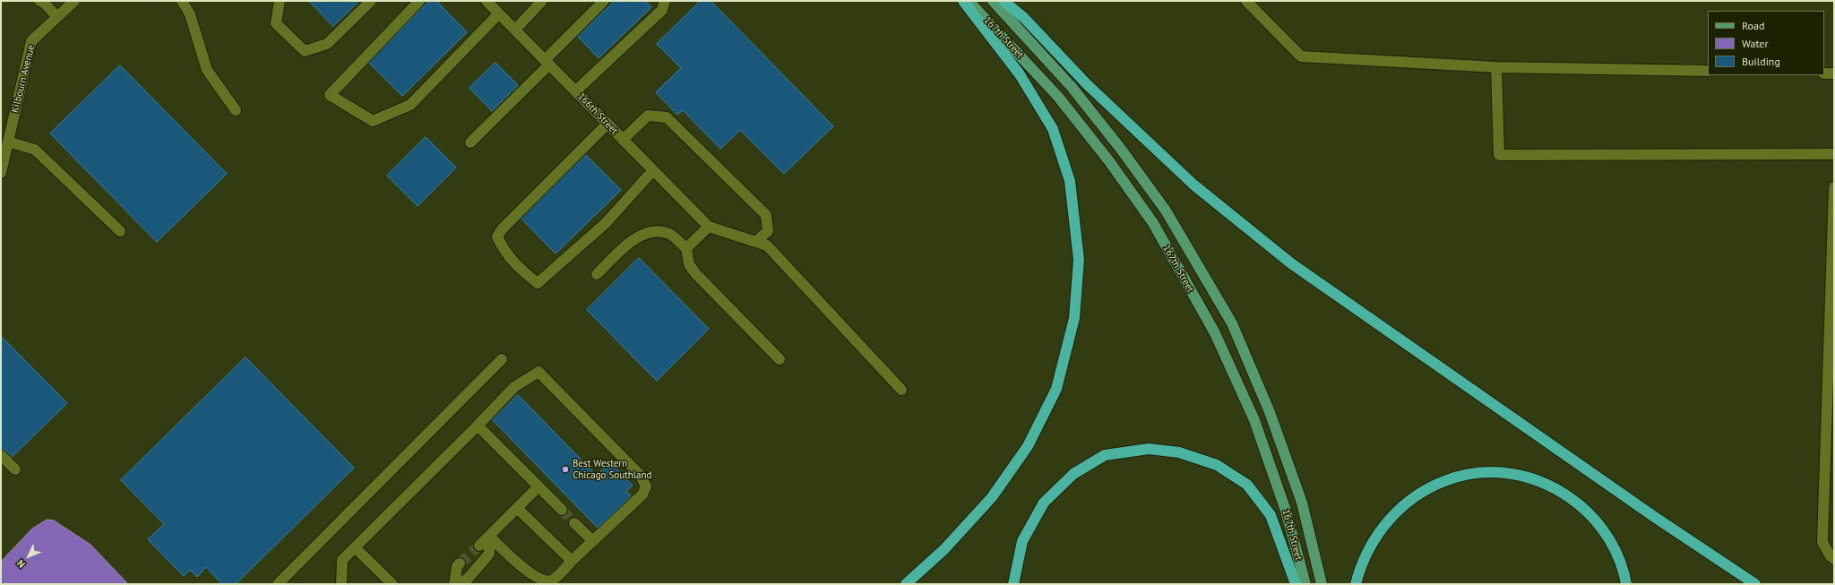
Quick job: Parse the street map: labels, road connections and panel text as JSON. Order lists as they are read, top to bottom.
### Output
{
  "streets": {
    "main road": ["167th Street"],
    "street": ["Kilbourn Avenue", "166th Street"]
  },
  "places": ["Best Western Chicago Southland"],
  "legend": ["Road", "Water", "Building"],
  "north": "bottom left"
}
